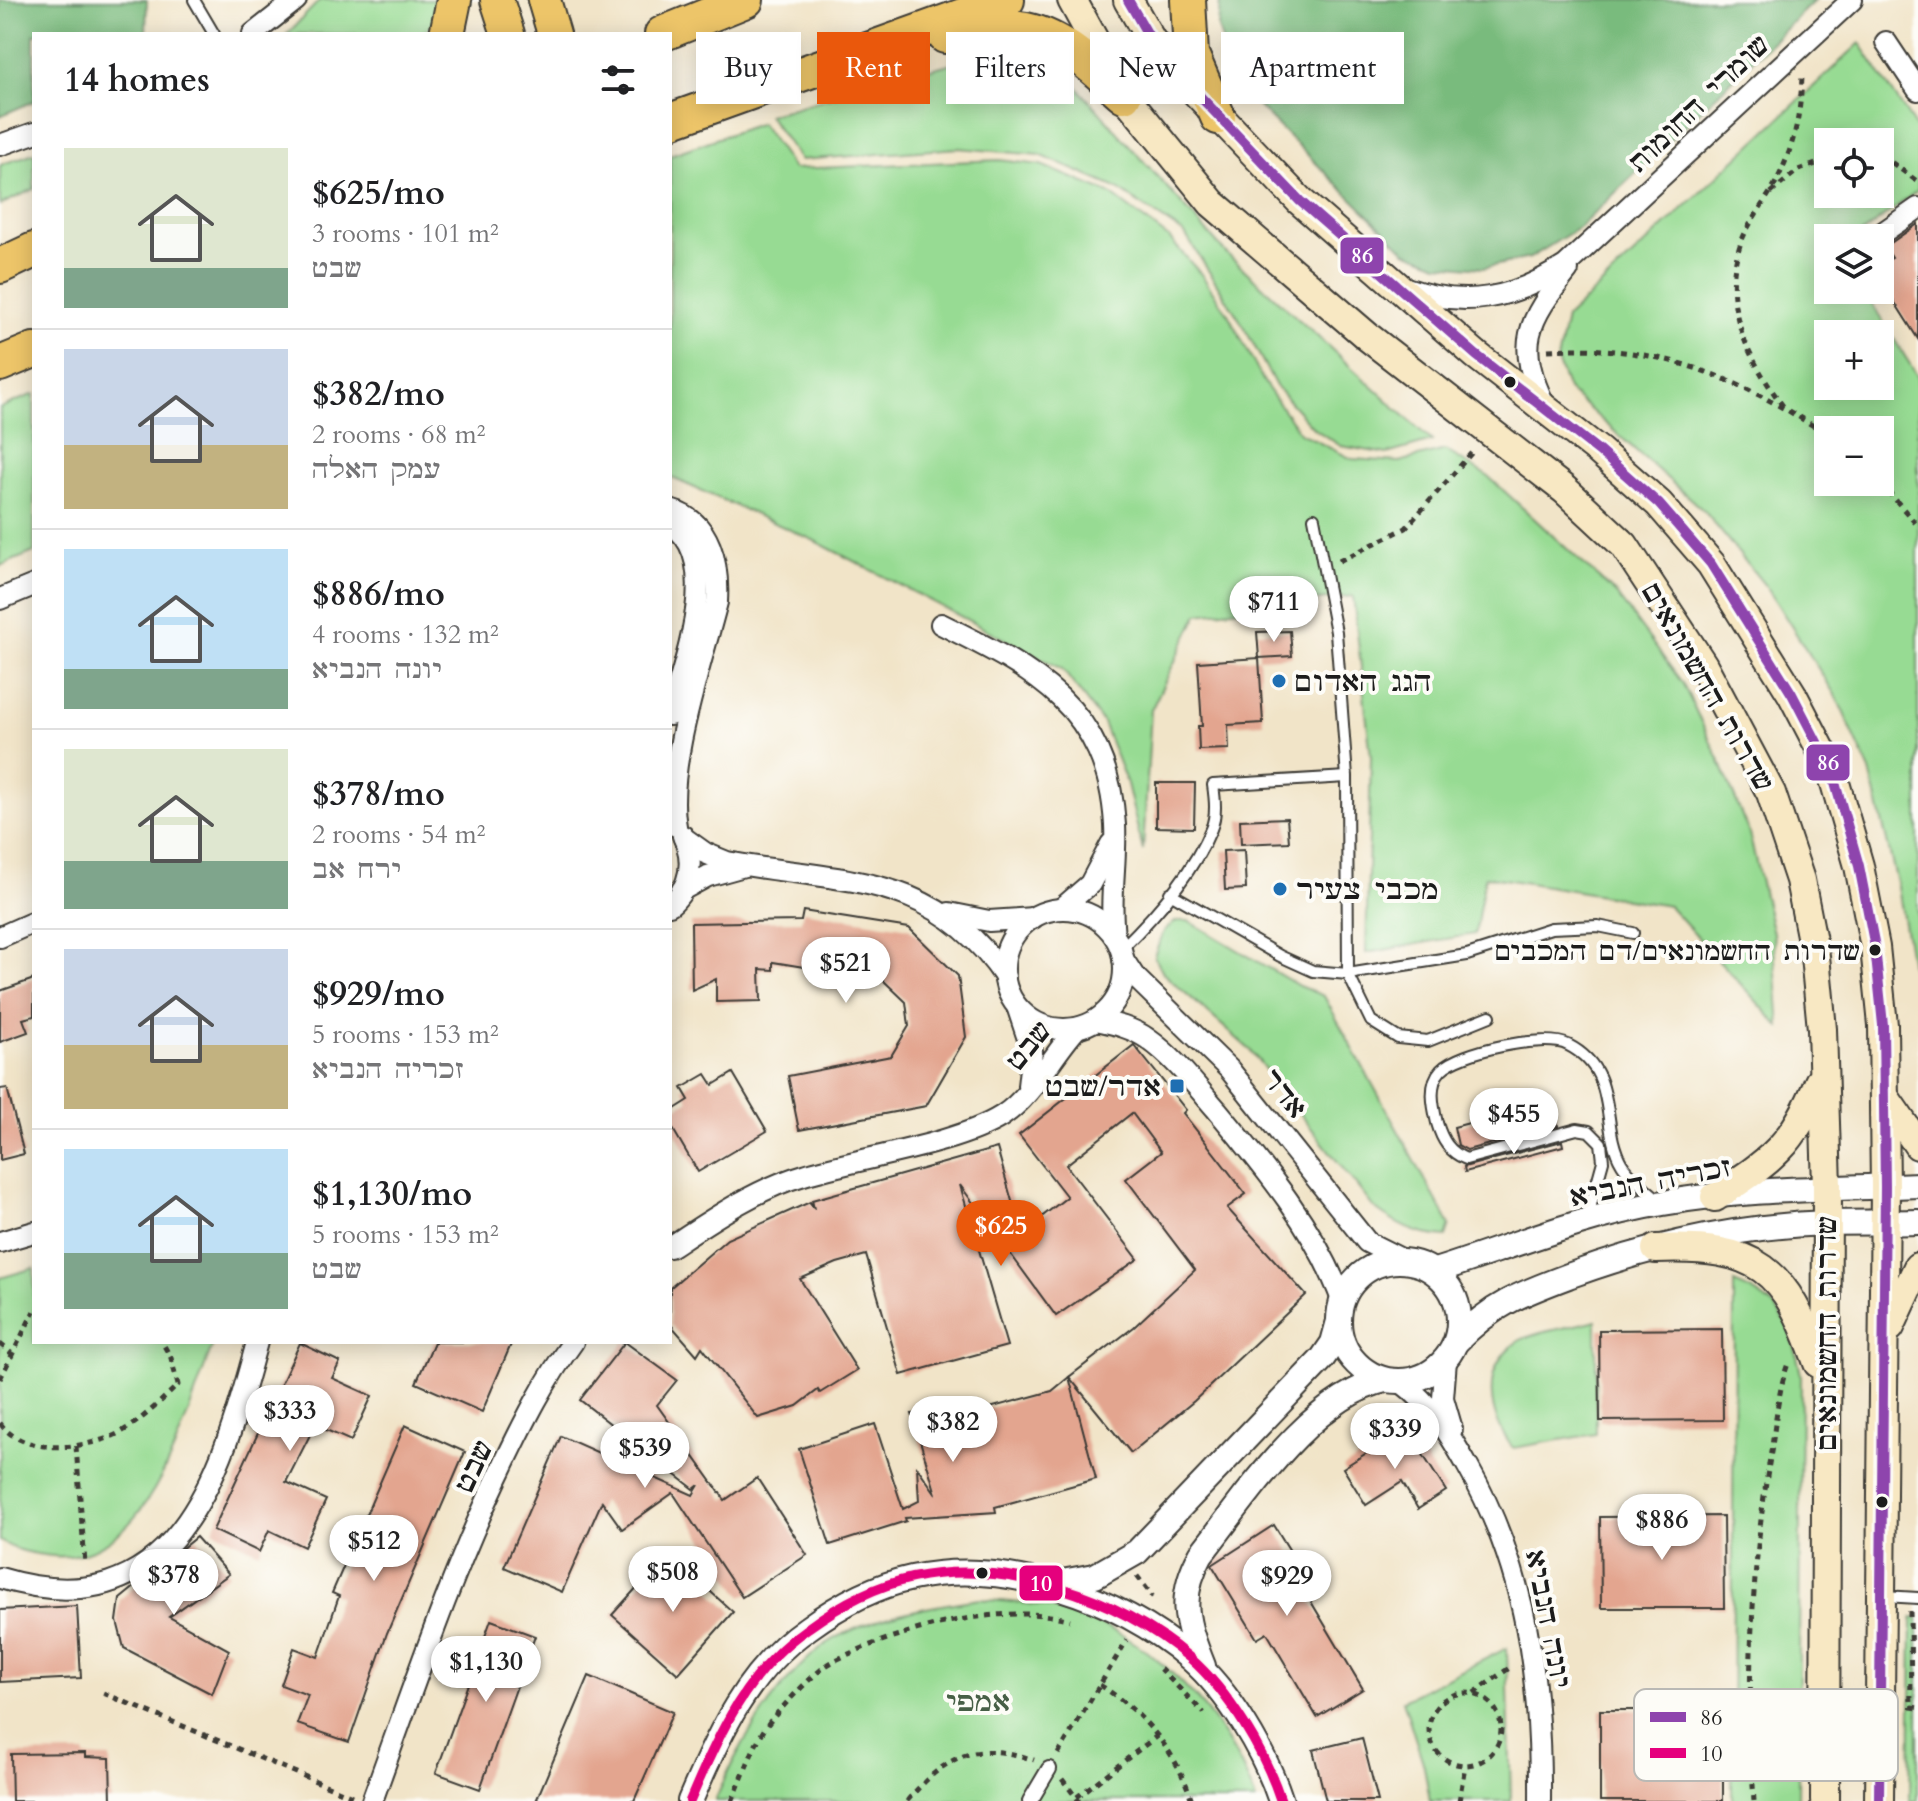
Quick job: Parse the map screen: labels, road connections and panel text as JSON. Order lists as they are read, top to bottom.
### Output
{
  "streets": {
    "main road": ["שדרות החשמונאים"],
    "street": [
      "שומרי החומות",
      "שבט",
      "אדר",
      "זכריה הנביא",
      "יונה הנביא"
    ]
  },
  "crossings": [
    ["שומרי החומות", "שדרות החשמונאים"],
    ["שדרות החשמונאים", "זכריה הנביא"],
    ["שבט", "אדר"],
    ["אדר", "זכריה הנביא"],
    ["אדר", "יונה הנביא"],
    ["זכריה הנביא", "יונה הנביא"]
  ],
  "parks": ["אמפי"],
  "places": {
    "other": ["הגג האדום", "מכבי צעיר", "שדרות החשמונאים/דם המכבים"],
    "transit": ["אדר/שבט"]
  },
  "lines": ["transit line 86", "transit line 10"],
  "legend": ["86", "10"],
  "page": {
    "chip": [
      "Buy",
      "Rent",
      "Filters",
      "New",
      "Apartment"
    ],
    "heading": "14 homes",
    "map_buttons": ["+", "−"],
    "list": [
      {
        "name": "$625/mo",
        "note": "3 rooms · 101 m² · שבט"
      },
      {
        "name": "$382/mo",
        "note": "2 rooms · 68 m² · עמק האלה"
      },
      {
        "name": "$886/mo",
        "note": "4 rooms · 132 m² · יונה הנביא"
      },
      {
        "name": "$378/mo",
        "note": "2 rooms · 54 m² · ירח אב"
      },
      {
        "name": "$929/mo",
        "note": "5 rooms · 153 m² · זכריה הנביא"
      },
      {
        "name": "$1,130/mo",
        "note": "5 rooms · 153 m² · שבט"
      }
    ],
    "price": [
      "$711",
      "$521",
      "$455",
      "$625",
      "$333",
      "$382",
      "$339",
      "$539",
      "$886",
      "$512",
      "$508",
      "$378",
      "$929",
      "$1,130"
    ]
  }
}
